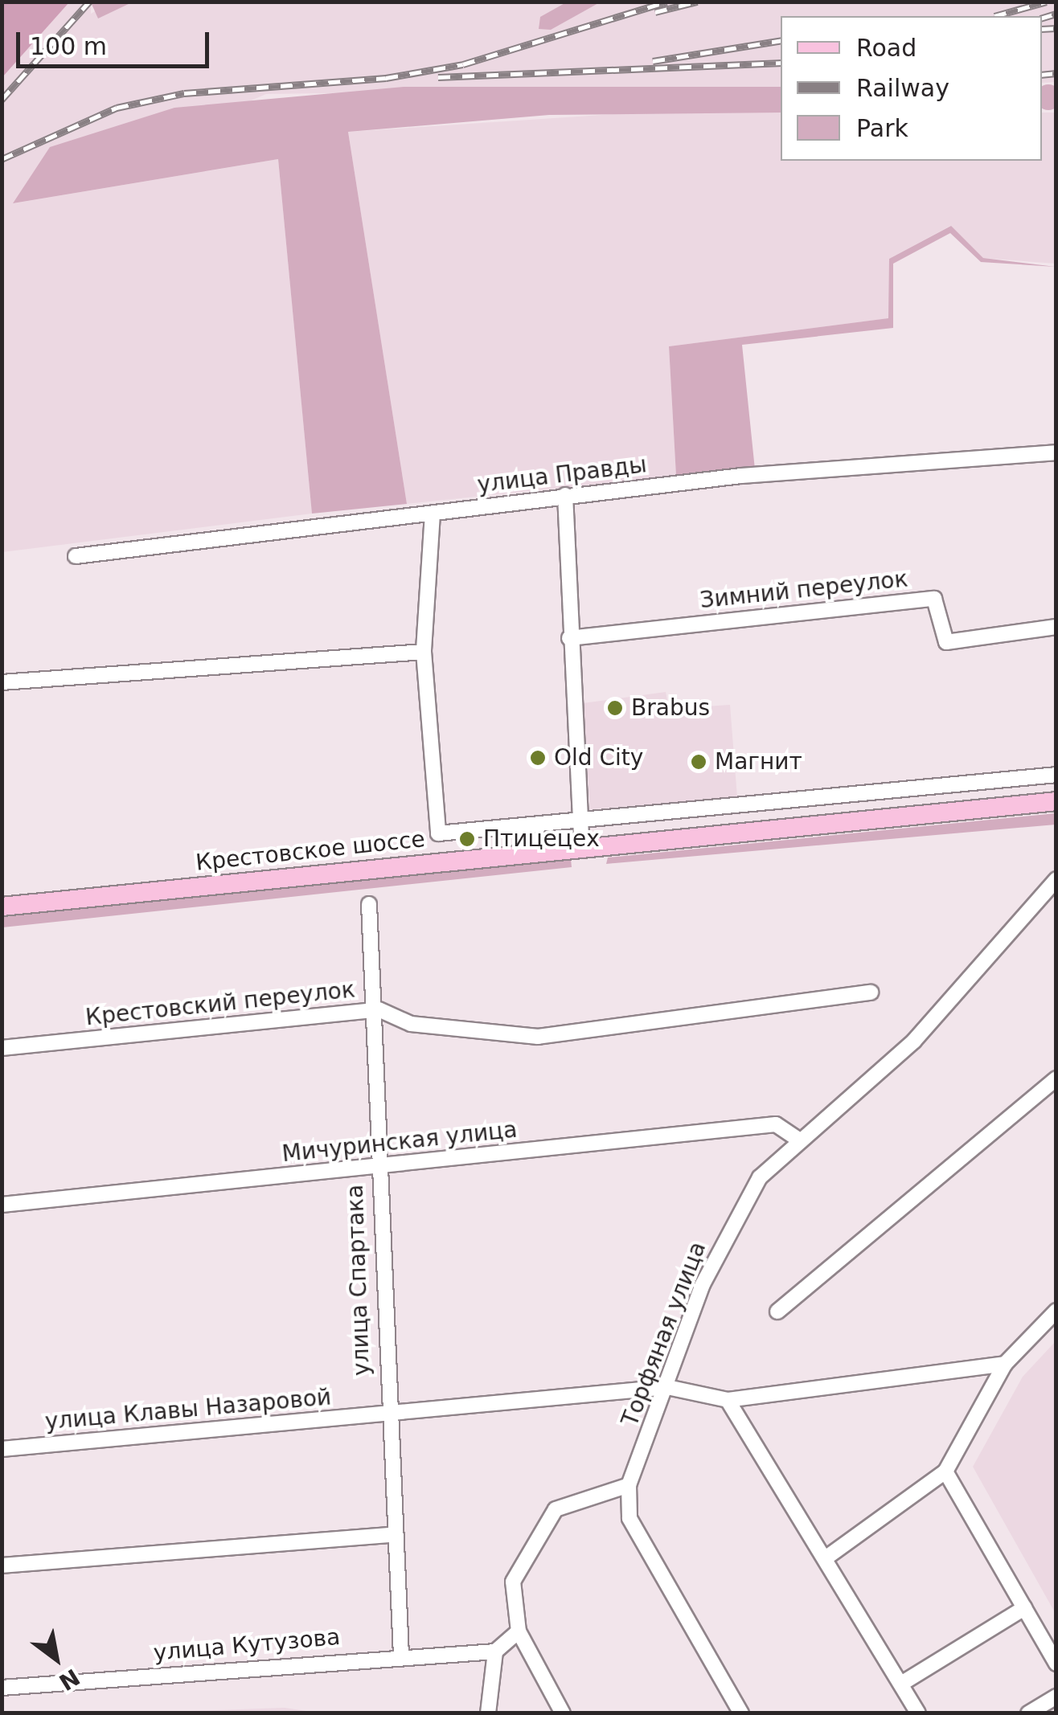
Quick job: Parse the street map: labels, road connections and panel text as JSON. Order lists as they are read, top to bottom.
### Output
{
  "streets": {
    "main road": ["Крестовское шоссе"],
    "street": [
      "улица Правды",
      "Зимний переулок",
      "Крестовский переулок",
      "Мичуринская улица",
      "улица Спартака",
      "Торфяная улица",
      "улица Клавы Назаровой",
      "улица Кутузова"
    ]
  },
  "crossings": [
    ["Крестовский переулок", "улица Спартака"],
    ["Мичуринская улица", "улица Спартака"],
    ["Мичуринская улица", "Торфяная улица"],
    ["улица Спартака", "улица Клавы Назаровой"],
    ["улица Спартака", "улица Кутузова"],
    ["Торфяная улица", "улица Клавы Назаровой"]
  ],
  "places": [
    "Brabus",
    "Old City",
    "Магнит",
    "Птицецех"
  ],
  "legend": ["Road", "Railway", "Park"],
  "scale_bar": "100 m",
  "north": "bottom right"
}
